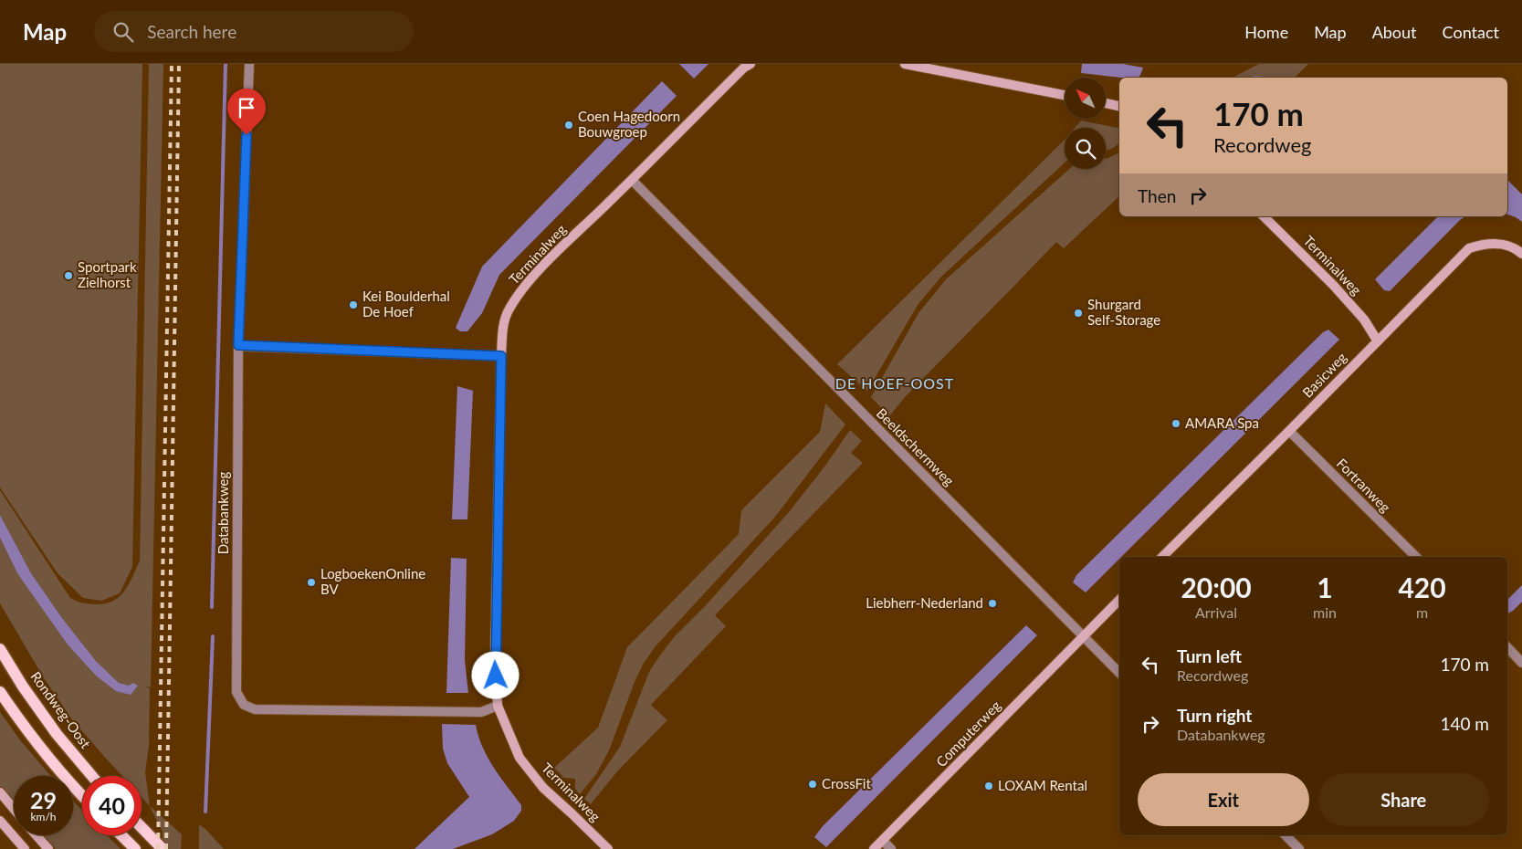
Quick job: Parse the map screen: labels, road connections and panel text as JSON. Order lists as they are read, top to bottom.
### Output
{
  "streets": {
    "main road": ["Rondweg-Oost"],
    "street": [
      "Terminalweg",
      "Basicweg",
      "Beeldschermweg",
      "Fortranweg",
      "Databankweg",
      "Computerweg"
    ]
  },
  "crossings": [
    ["Terminalweg", "Basicweg"],
    ["Terminalweg", "Beeldschermweg"],
    ["Terminalweg", "Databankweg"],
    ["Basicweg", "Fortranweg"],
    ["Beeldschermweg", "Computerweg"]
  ],
  "districts": ["DE HOEF-OOST"],
  "places": [
    "Coen Hagedoorn Bouwgroep",
    "Sportpark Zielhorst",
    "Kei Boulderhal De Hoef",
    "Shurgard Self-Storage",
    "AMARA Spa",
    "LogboekenOnline BV",
    "Liebherr-Nederland",
    "CrossFit",
    "LOXAM Rental"
  ],
  "north": "top left",
  "page": {
    "header": "Map",
    "search": "Search here",
    "nav": [
      "Home",
      "Map",
      "About",
      "Contact"
    ],
    "turn": ["170 m", "Recordweg"],
    "then": "Then",
    "eta": [
      "20:00",
      "Arrival",
      "1",
      "min",
      "420",
      "m"
    ],
    "list": [
      {
        "name": "Turn left",
        "note": "Recordweg",
        "value": "170 m"
      },
      {
        "name": "Turn right",
        "note": "Databankweg",
        "value": "140 m"
      }
    ],
    "buttons": ["Exit", "Share"],
    "speed": "29 km/h",
    "limit": "40"
  }
}
